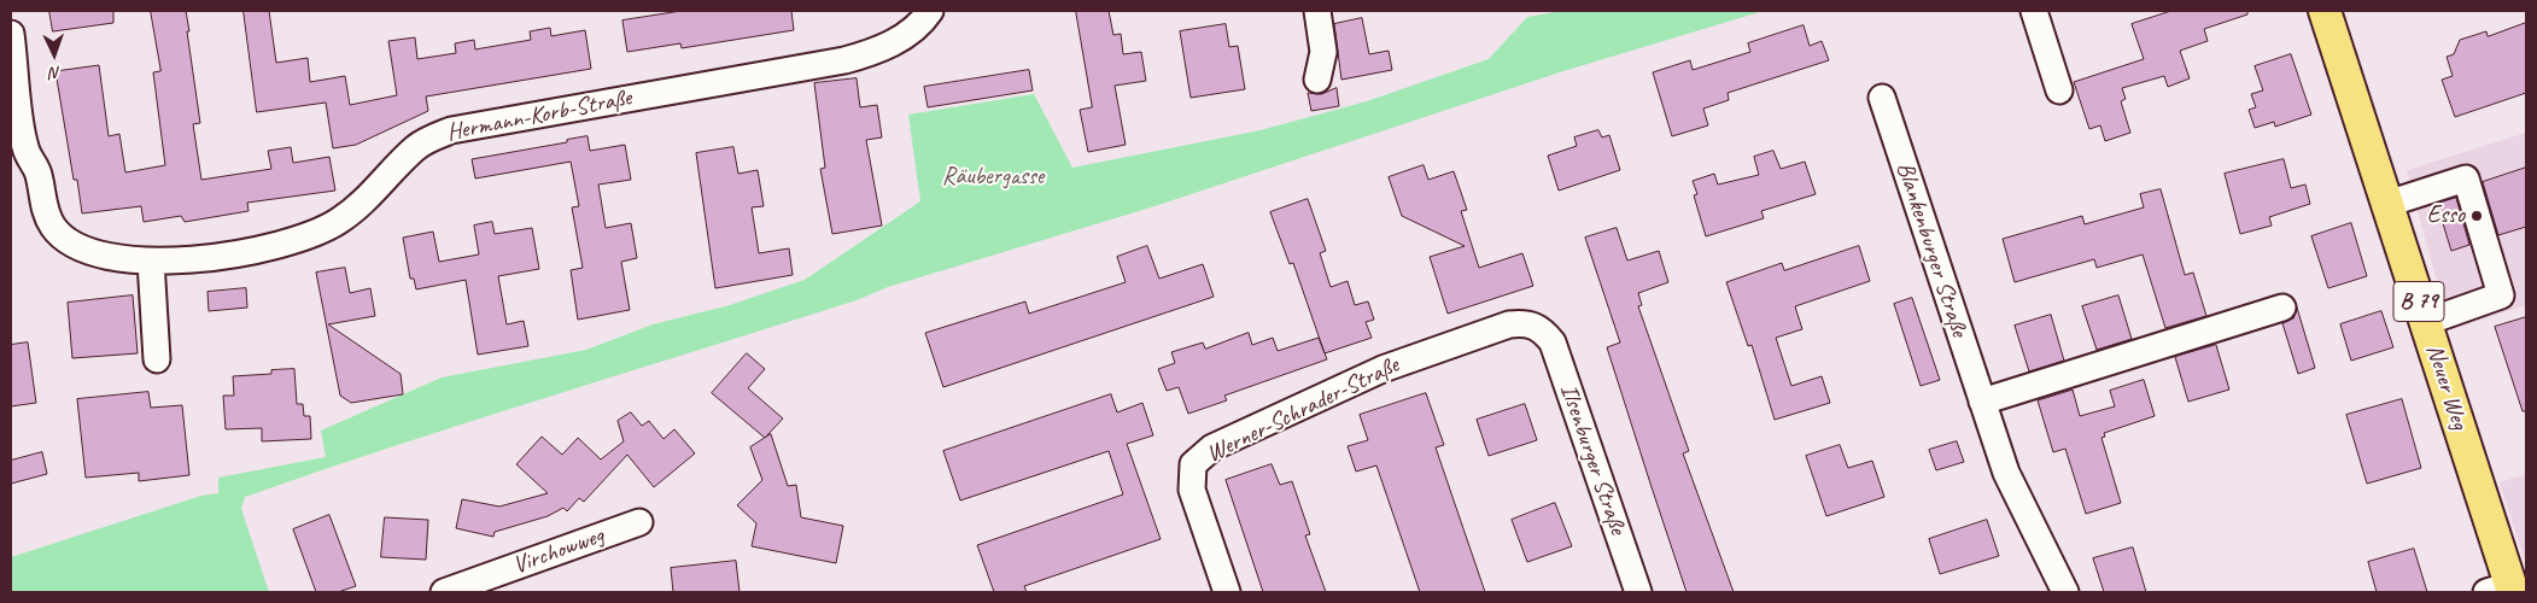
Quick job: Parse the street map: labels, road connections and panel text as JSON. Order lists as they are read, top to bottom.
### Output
{
  "streets": {
    "main road": ["B 79", "Neuer Weg"],
    "street": [
      "Hermann-Korb-Straße",
      "Blankenburger Straße",
      "Werner-Schrader-Straße",
      "Ilsenburger Straße",
      "Virchowweg"
    ]
  },
  "crossings": [
    ["Werner-Schrader-Straße", "Ilsenburger Straße"]
  ],
  "parks": ["Räubergasse"],
  "places": ["Esso"],
  "north": "bottom"
}
